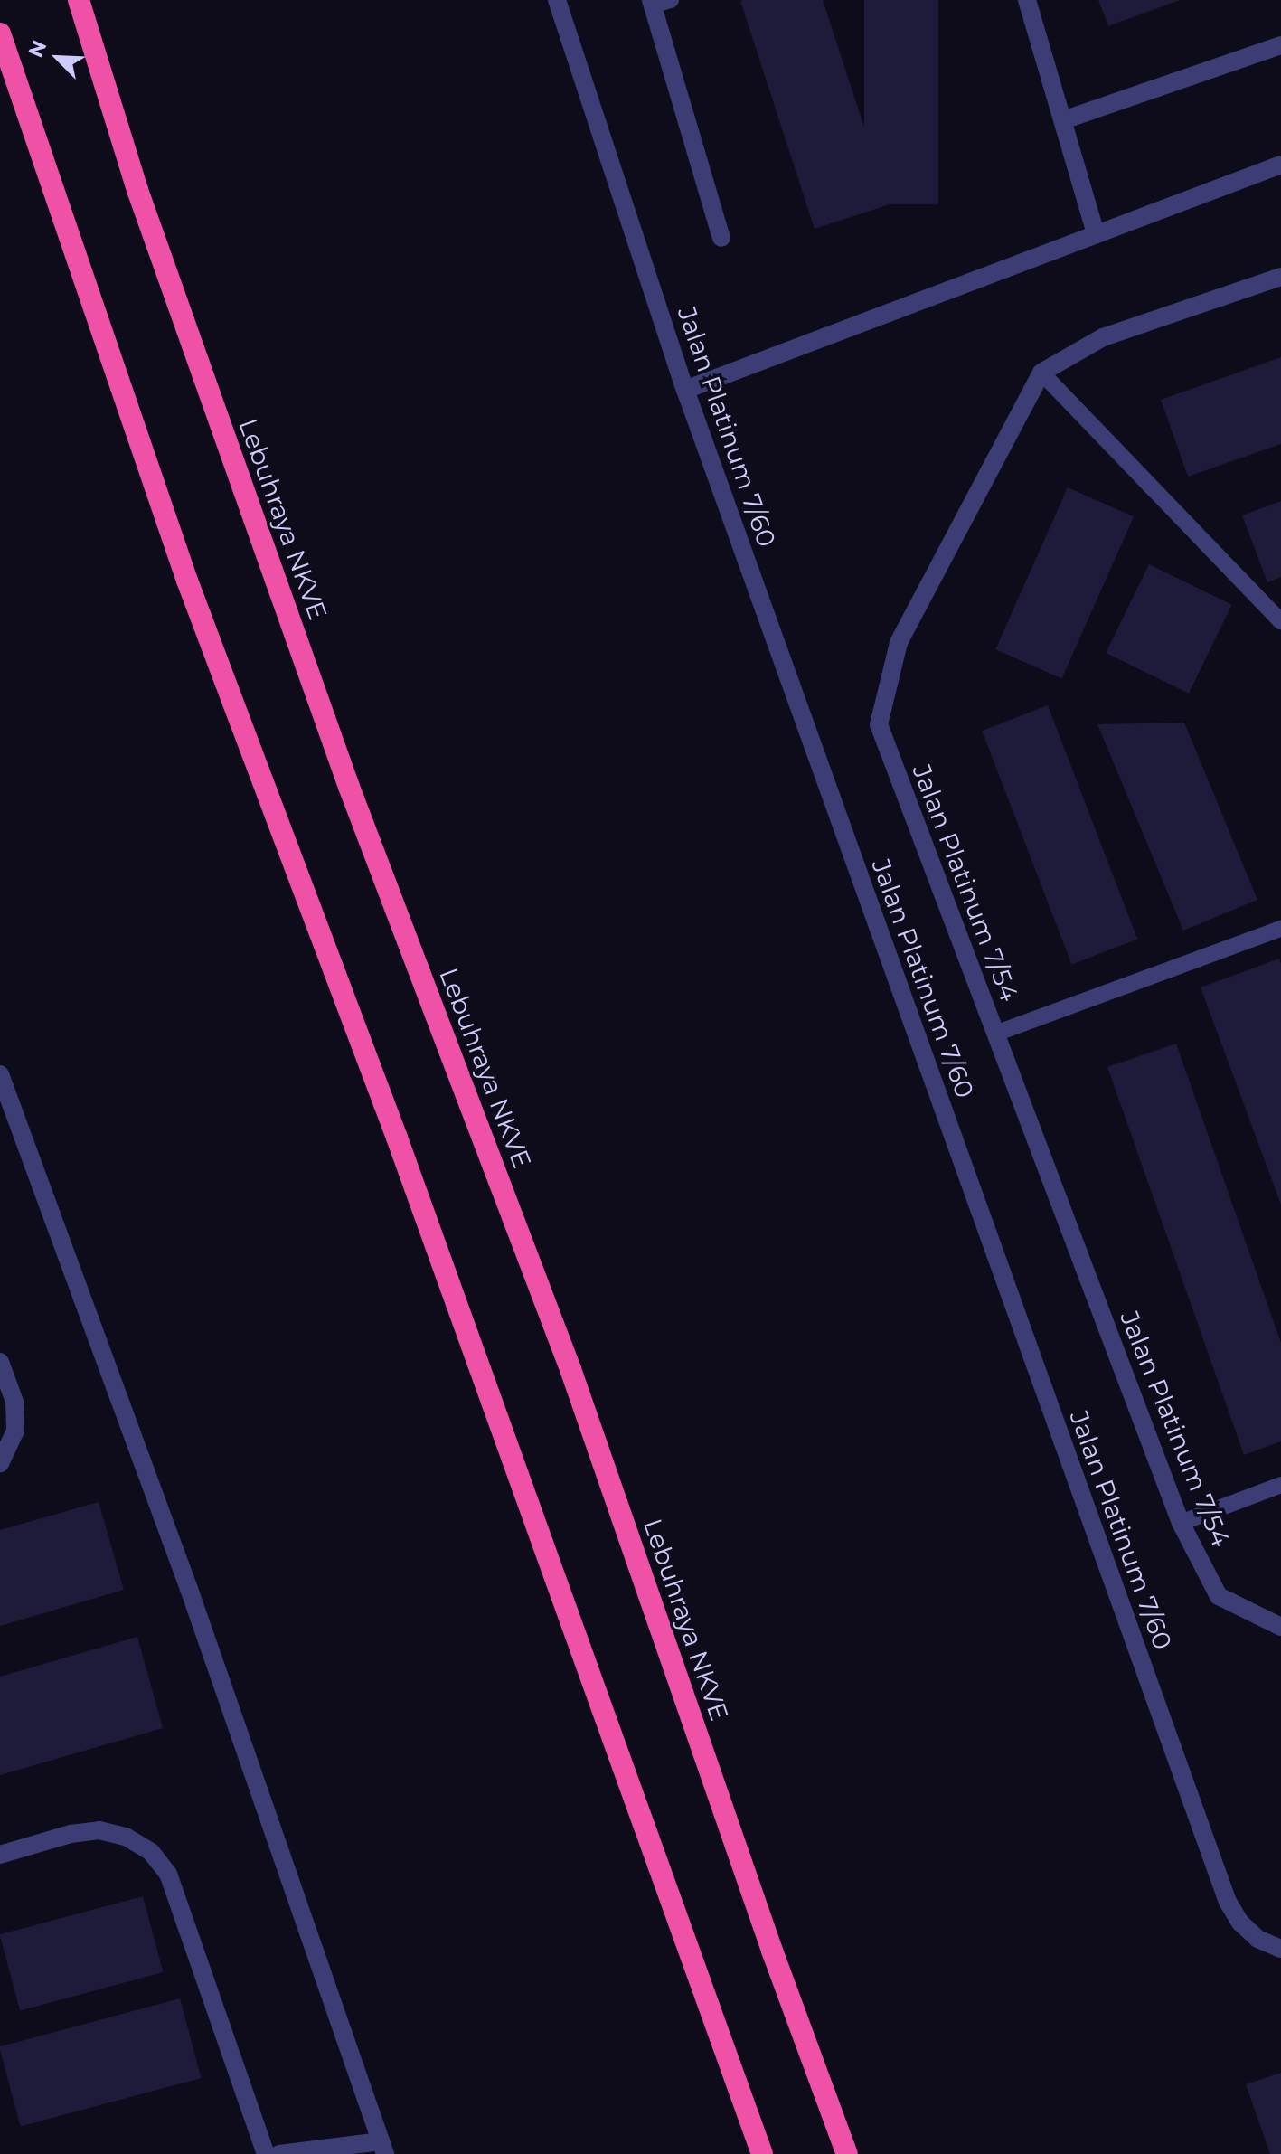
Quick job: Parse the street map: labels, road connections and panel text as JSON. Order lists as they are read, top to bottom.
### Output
{
  "streets": {
    "highway": ["Lebuhraya NKVE"],
    "street": ["Jalan Platinum 7/60", "Jalan Platinum 7/54"]
  },
  "north": "top left"
}
